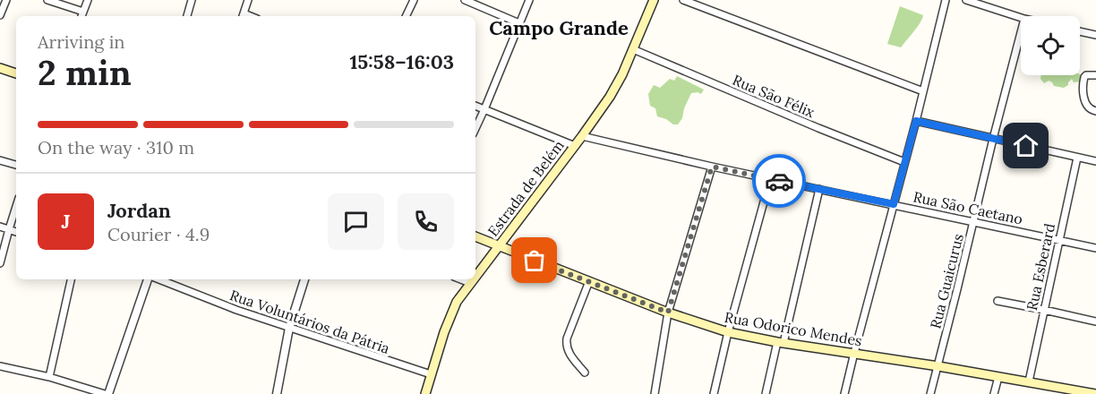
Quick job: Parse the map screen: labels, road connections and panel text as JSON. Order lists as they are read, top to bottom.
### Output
{
  "streets": {
    "main road": ["Estrada de Belém", "Rua Odorico Mendes"],
    "street": [
      "Rua São Félix",
      "Rua São Caetano",
      "Rua Esberard",
      "Rua Guaicurus",
      "Rua Voluntários da Pátria"
    ]
  },
  "crossings": [
    ["Rua São Félix", "Estrada de Belém"],
    ["Estrada de Belém", "Rua São Caetano"],
    ["Estrada de Belém", "Rua Voluntários da Pátria"],
    ["Estrada de Belém", "Rua Odorico Mendes"],
    ["Rua São Caetano", "Rua Esberard"],
    ["Rua São Caetano", "Rua Guaicurus"],
    ["Rua Esberard", "Rua Odorico Mendes"],
    ["Rua Guaicurus", "Rua Odorico Mendes"]
  ],
  "districts": ["Campo Grande"],
  "page": {
    "heading": ["2 min", "Arriving in", "15:58–16:03"],
    "panel": ["Jordan", "Courier · 4.9"],
    "bar": "On the way · 310 m",
    "round": "J"
  }
}
